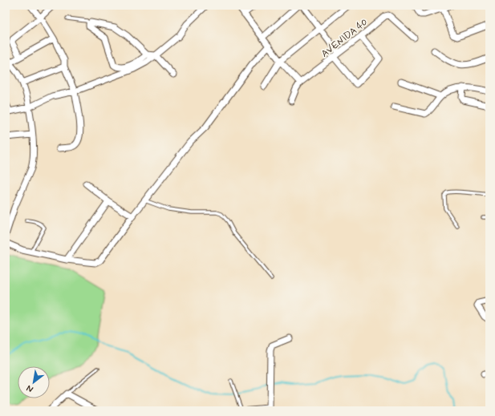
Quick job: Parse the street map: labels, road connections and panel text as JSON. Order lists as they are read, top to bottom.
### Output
{
  "streets": {
    "street": ["AVENIDA 40"]
  },
  "north": "bottom left"
}
